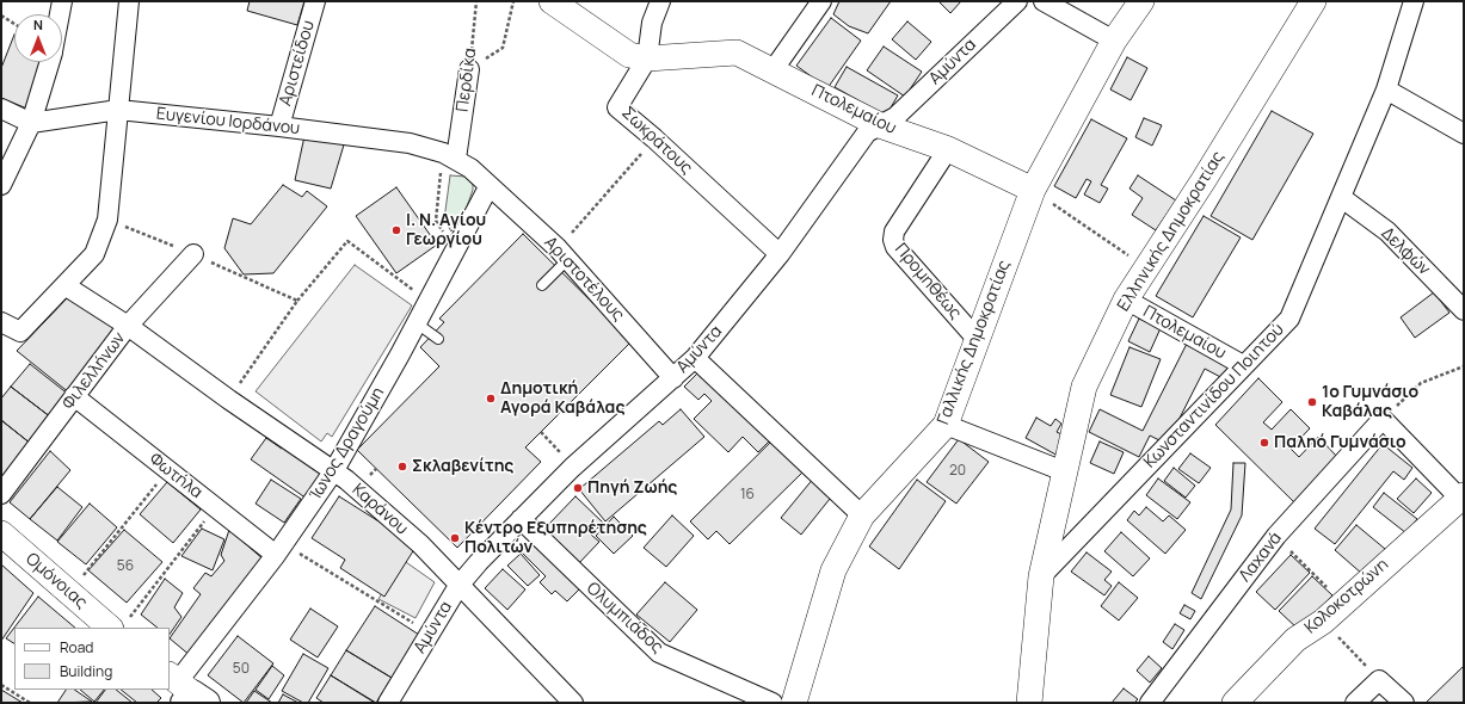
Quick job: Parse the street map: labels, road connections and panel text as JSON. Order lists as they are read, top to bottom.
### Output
{
  "streets": {
    "street": [
      "Αμύντα",
      "Αριστείδου",
      "Περδίκα",
      "Πτολεμαίου",
      "Ευγενίου Ιορδάνου",
      "Σωκράτους",
      "Ελληνικής Δημοκρατίας",
      "Δελφών",
      "Αριστοτέλους",
      "Προμηθέως",
      "Γαλλικής Δημοκρατίας",
      "Φιλελλήνων",
      "Κωνσταντινίδου Ποιητού",
      "Ίωνος Δραγούμη",
      "Φωτήλα",
      "Καράνου",
      "Λαχανά",
      "Ομόνοιας",
      "Κολοκοτρώνη",
      "Ολυμπιάδος"
    ]
  },
  "crossings": [
    ["Αμύντα", "Πτολεμαίου"],
    ["Αμύντα", "Σωκράτους"],
    ["Αμύντα", "Αριστοτέλους"],
    ["Αμύντα", "Καράνου"],
    ["Αμύντα", "Ολυμπιάδος"],
    ["Αριστείδου", "Ευγενίου Ιορδάνου"],
    ["Περδίκα", "Ευγενίου Ιορδάνου"],
    ["Περδίκα", "Αριστοτέλους"],
    ["Πτολεμαίου", "Σωκράτους"],
    ["Πτολεμαίου", "Ελληνικής Δημοκρατίας"],
    ["Πτολεμαίου", "Προμηθέως"],
    ["Πτολεμαίου", "Γαλλικής Δημοκρατίας"],
    ["Πτολεμαίου", "Κωνσταντινίδου Ποιητού"],
    ["Ευγενίου Ιορδάνου", "Αριστοτέλους"],
    ["Ελληνικής Δημοκρατίας", "Κωνσταντινίδου Ποιητού"],
    ["Δελφών", "Κωνσταντινίδου Ποιητού"],
    ["Αριστοτέλους", "Ίωνος Δραγούμη"],
    ["Προμηθέως", "Γαλλικής Δημοκρατίας"],
    ["Φιλελλήνων", "Φωτήλα"],
    ["Φιλελλήνων", "Καράνου"],
    ["Ίωνος Δραγούμη", "Φωτήλα"],
    ["Ίωνος Δραγούμη", "Καράνου"]
  ],
  "places": [
    "Ι. Ν. Αγίου Γεωργίου",
    "Δημοτική Αγορά Καβάλας",
    "1ο Γυμνάσιο Καβάλας",
    "Παληό Γυμνάσιο",
    "Σκλαβενίτης",
    "Πηγή Ζωής",
    "Κέντρο Εξυπηρέτησης Πολιτών"
  ],
  "house_numbers": [
    "20",
    "16",
    "56",
    "50"
  ],
  "legend": ["Road", "Building"],
  "north": "top"
}
